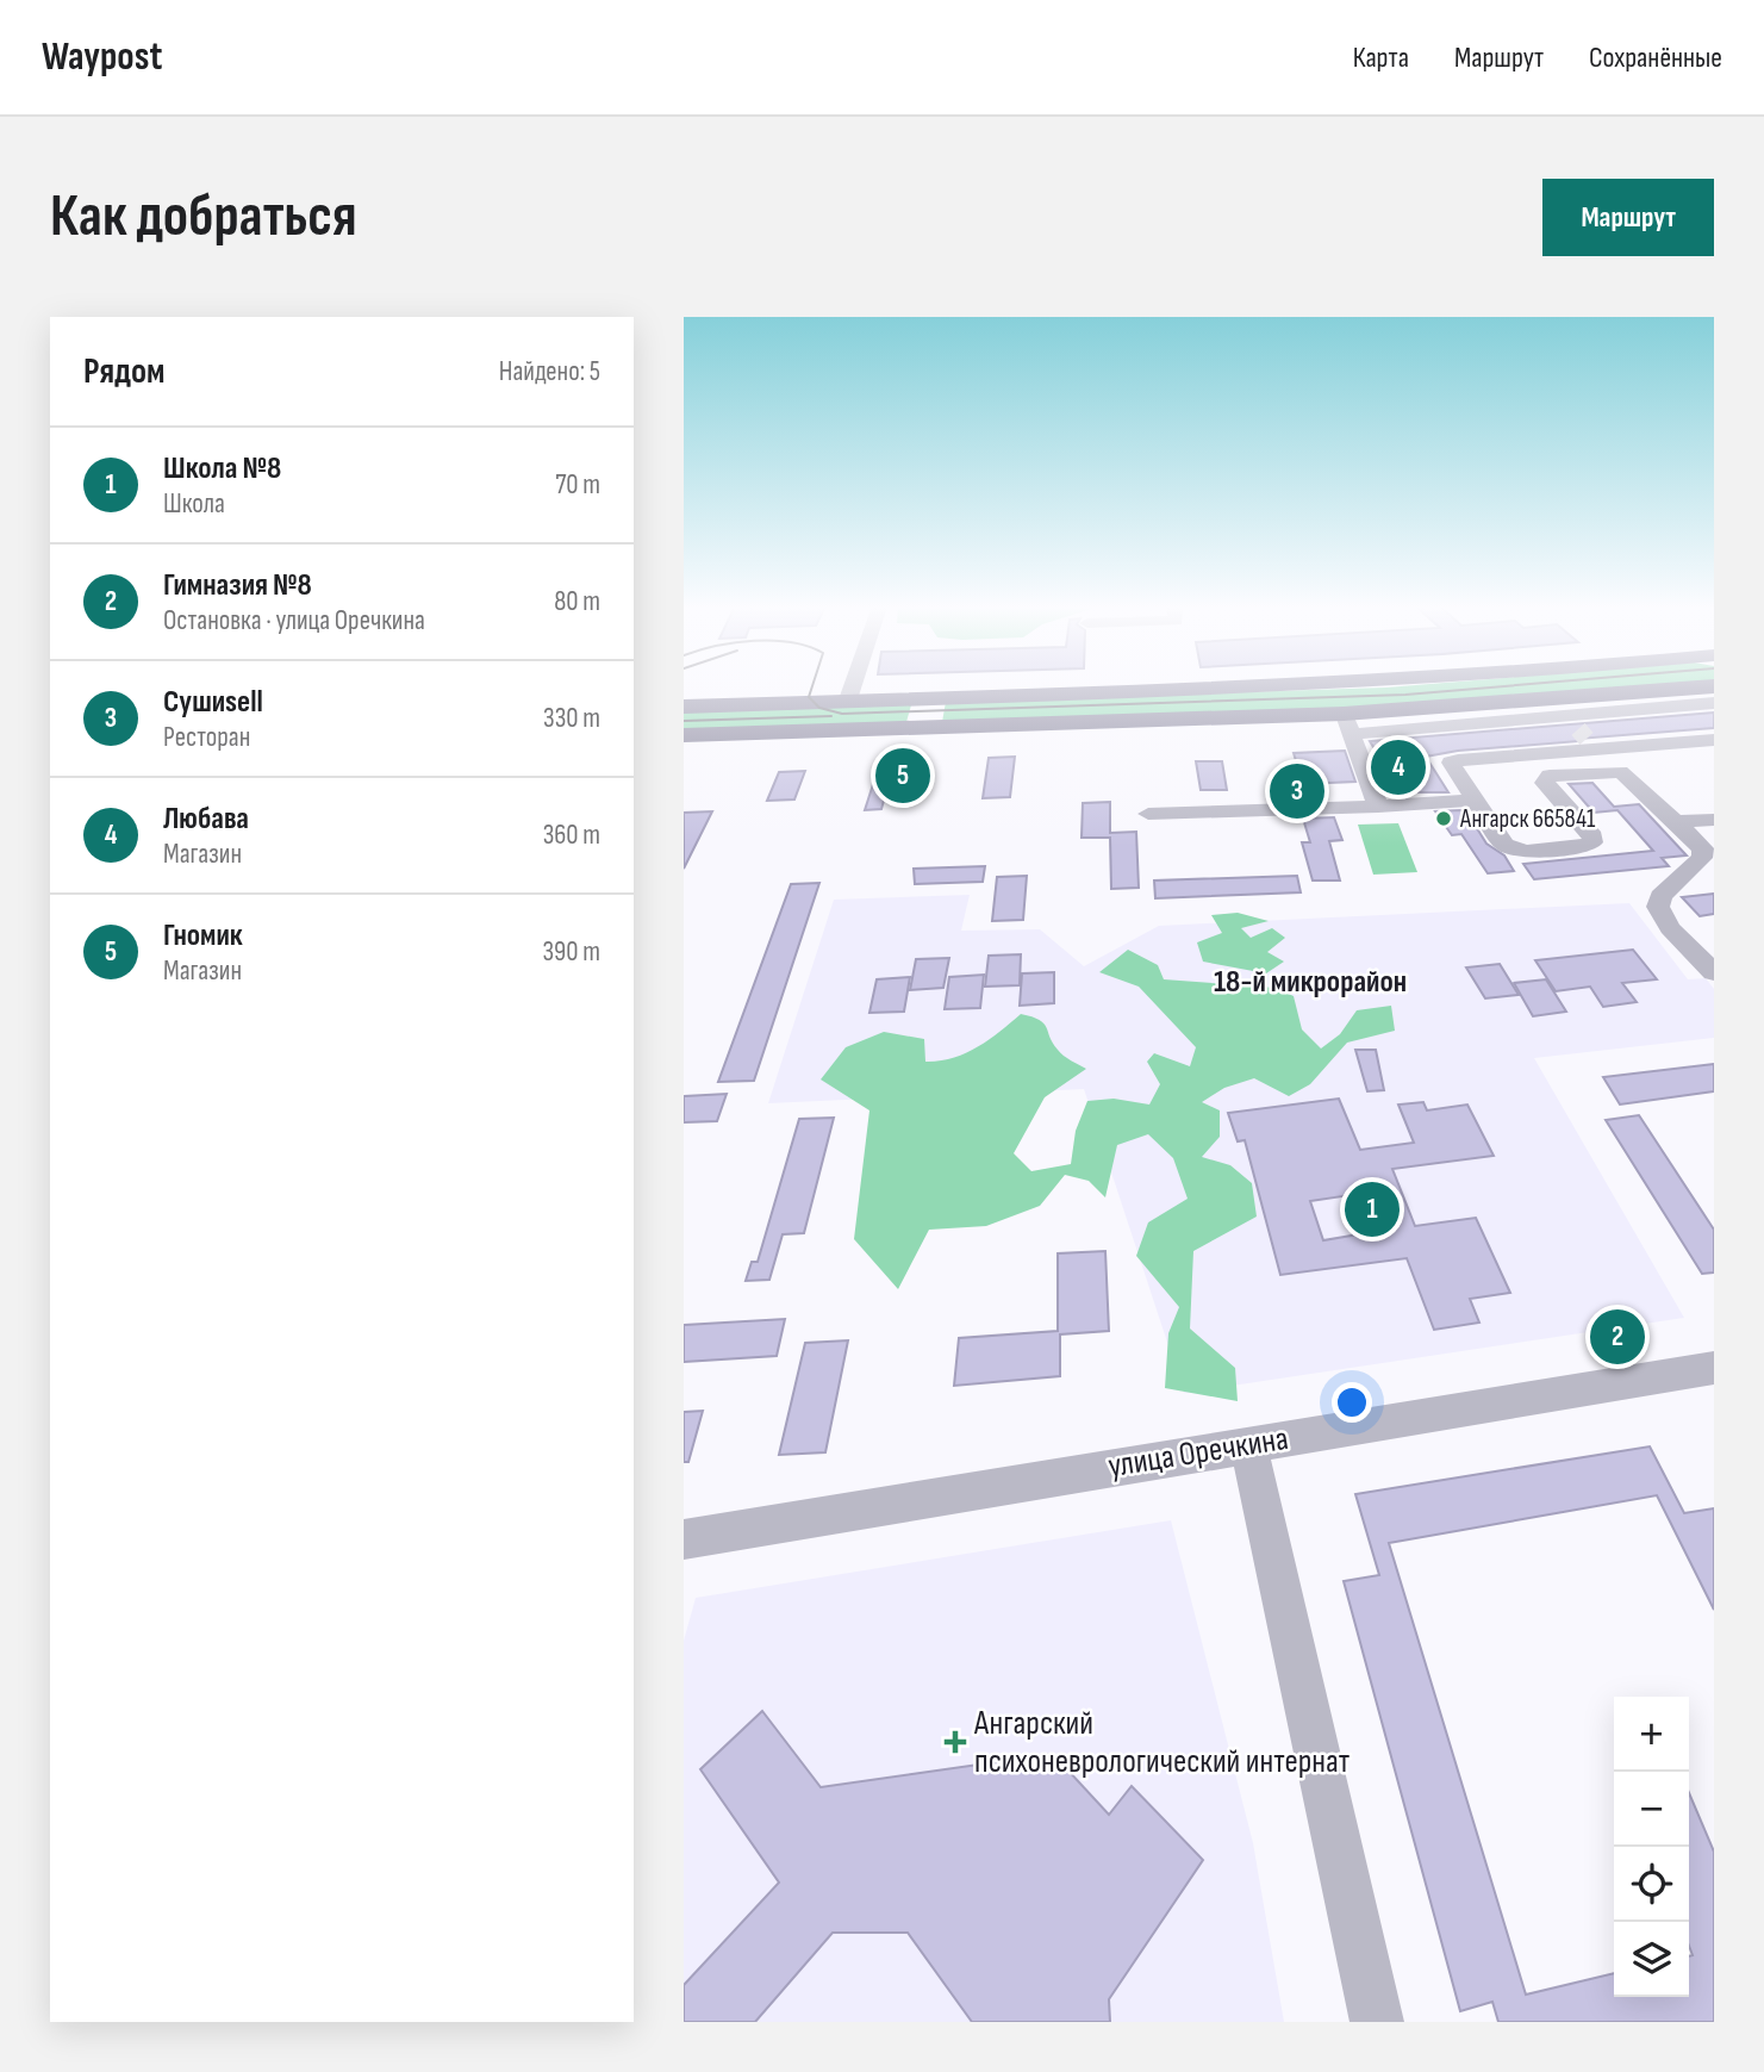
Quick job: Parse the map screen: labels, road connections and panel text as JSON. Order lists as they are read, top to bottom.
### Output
{
  "streets": {
    "street": ["улица Оречкина"]
  },
  "districts": ["18-й микрорайон"],
  "places": {
    "other": ["Ангарск 665841"],
    "health": ["Ангарский психоневрологический интернат"]
  },
  "page": {
    "header": "Waypost",
    "nav": ["Карта", "Маршрут", "Сохранённые"],
    "buttons": "Маршрут",
    "title": "Как добраться",
    "heading": ["Рядом", "Найдено: 5"],
    "list": [
      {
        "mark": "1",
        "name": "Школа №8",
        "note": "Школа",
        "value": "70 m"
      },
      {
        "mark": "2",
        "name": "Гимназия №8",
        "note": "Остановка · улица Оречкина",
        "value": "80 m"
      },
      {
        "mark": "3",
        "name": "Сушиsell",
        "note": "Ресторан",
        "value": "330 m"
      },
      {
        "mark": "4",
        "name": "Любава",
        "note": "Магазин",
        "value": "360 m"
      },
      {
        "mark": "5",
        "name": "Гномик",
        "note": "Магазин",
        "value": "390 m"
      }
    ],
    "pins": [
      "4",
      "5",
      "3",
      "1",
      "2"
    ],
    "map_buttons": ["+", "−"]
  }
}
